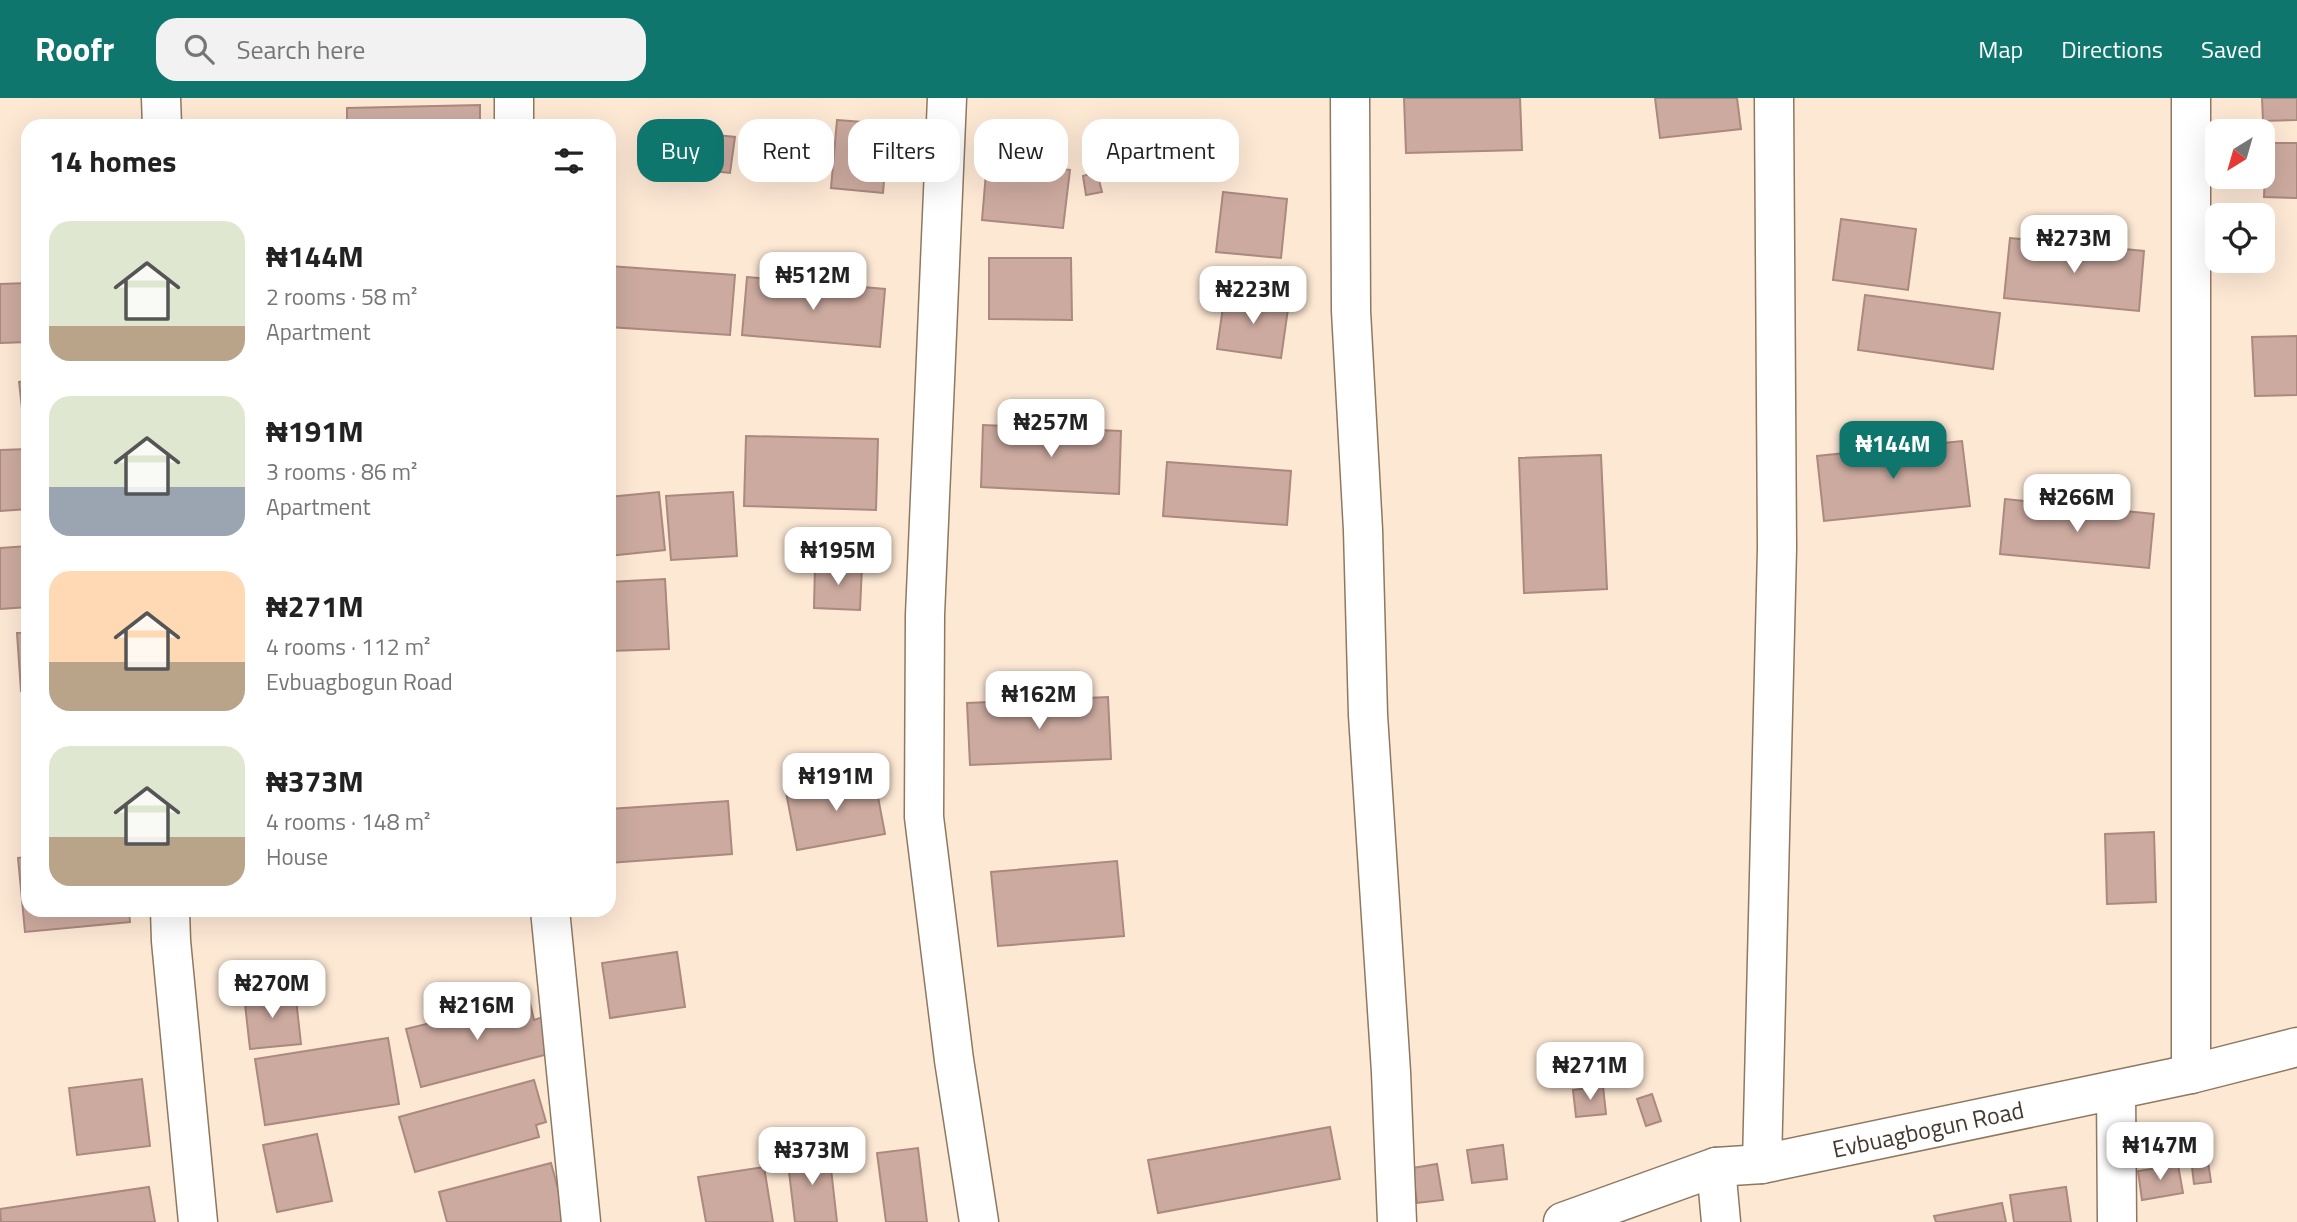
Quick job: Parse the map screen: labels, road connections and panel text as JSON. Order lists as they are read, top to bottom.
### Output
{
  "streets": {
    "street": ["Evbuagbogun Road"]
  },
  "north": "bottom left",
  "page": {
    "header": "Roofr",
    "search": "Search here",
    "nav": ["Map", "Directions", "Saved"],
    "chip": [
      "Buy",
      "Rent",
      "Filters",
      "New",
      "Apartment"
    ],
    "heading": "14 homes",
    "list": [
      {
        "name": "₦144M",
        "note": "2 rooms · 58 m² · Apartment"
      },
      {
        "name": "₦191M",
        "note": "3 rooms · 86 m² · Apartment"
      },
      {
        "name": "₦271M",
        "note": "4 rooms · 112 m² · Evbuagbogun Road"
      },
      {
        "name": "₦373M",
        "note": "4 rooms · 148 m² · House"
      }
    ],
    "price": [
      "₦273M",
      "₦512M",
      "₦223M",
      "₦257M",
      "₦144M",
      "₦266M",
      "₦195M",
      "₦162M",
      "₦191M",
      "₦270M",
      "₦216M",
      "₦271M",
      "₦147M",
      "₦373M"
    ]
  }
}
